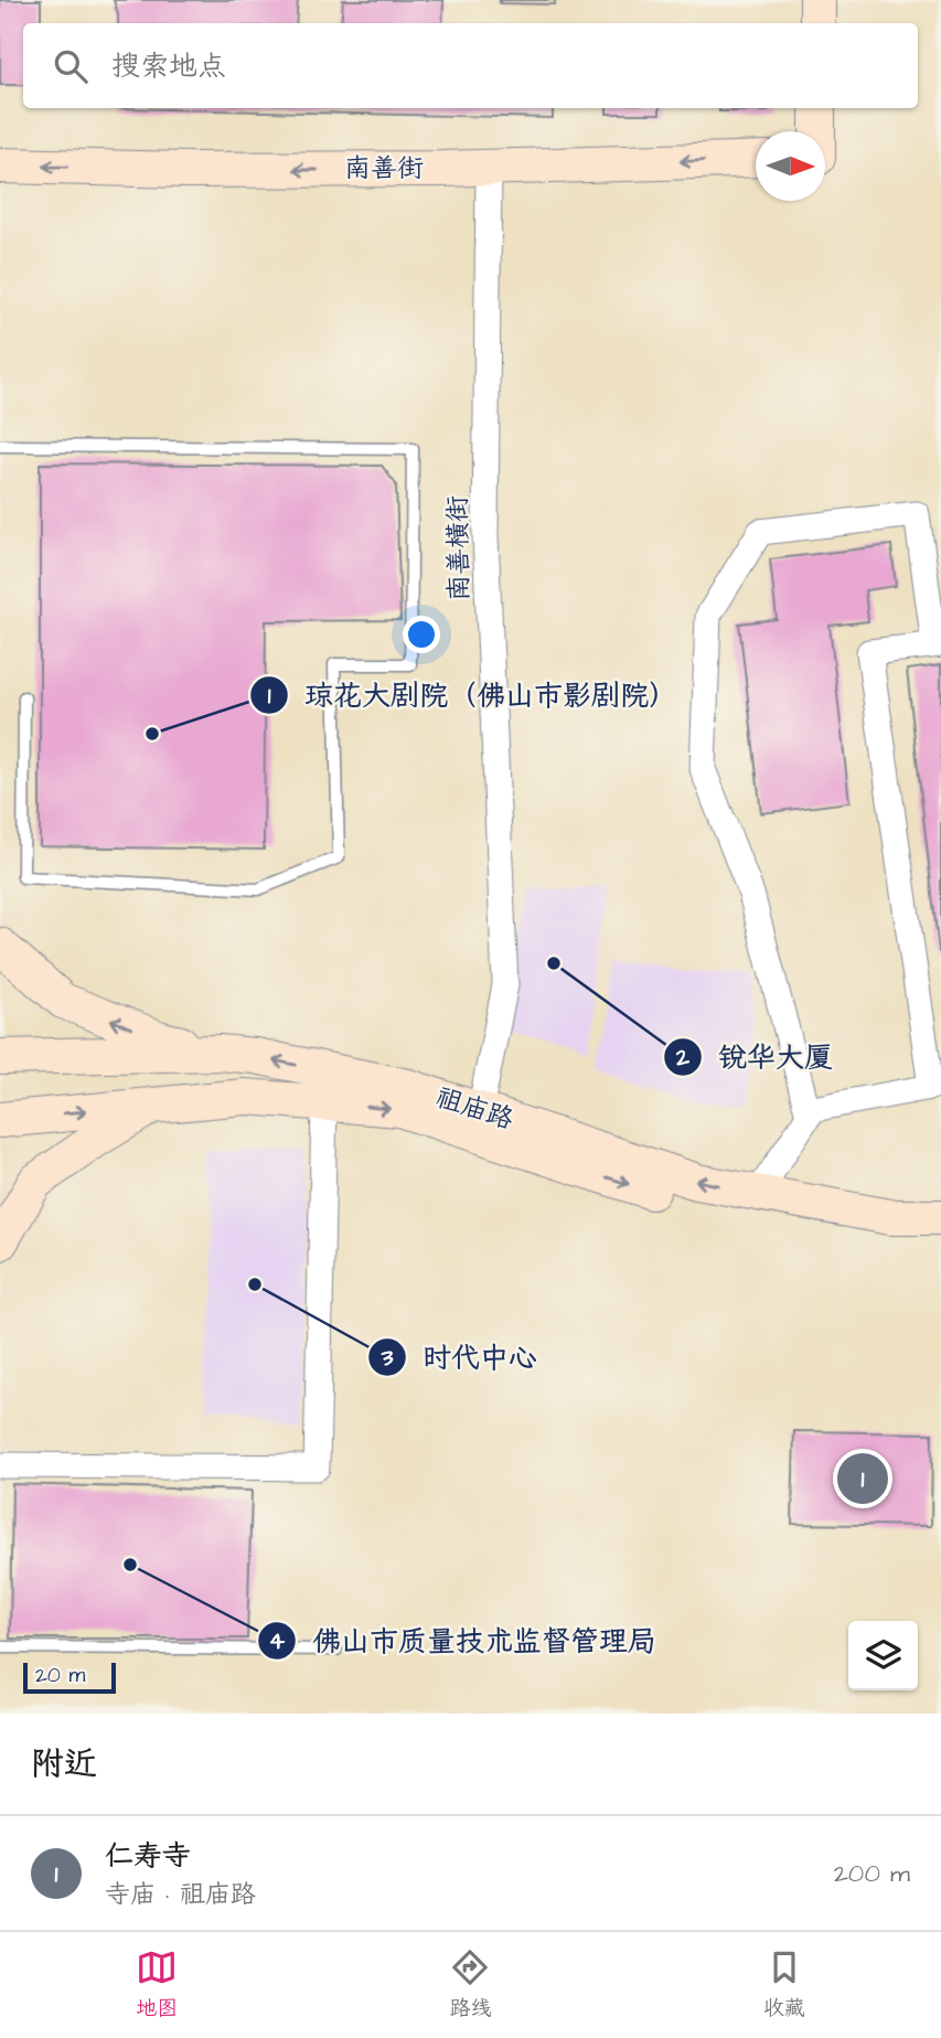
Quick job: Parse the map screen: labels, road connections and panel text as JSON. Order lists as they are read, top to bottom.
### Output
{
  "streets": {
    "main road": ["南善街", "祖庙路"],
    "street": ["南善横街"]
  },
  "crossings": [
    ["南善街", "南善横街"],
    ["南善横街", "祖庙路"]
  ],
  "one_way": ["南善街"],
  "places": [
    "琼花大剧院（佛山市影剧院）",
    "锐华大厦",
    "时代中心",
    "佛山市质量技术监督管理局"
  ],
  "scale_bar": "20 m",
  "north": "right",
  "page": {
    "search": "搜索地点",
    "pins": "1",
    "scale": "20 m",
    "heading": "附近",
    "list": [
      {
        "mark": "1",
        "name": "仁寿寺",
        "note": "寺庙 · 祖庙路",
        "value": "200 m"
      }
    ],
    "nav": ["地图", "路线", "收藏"]
  }
}
